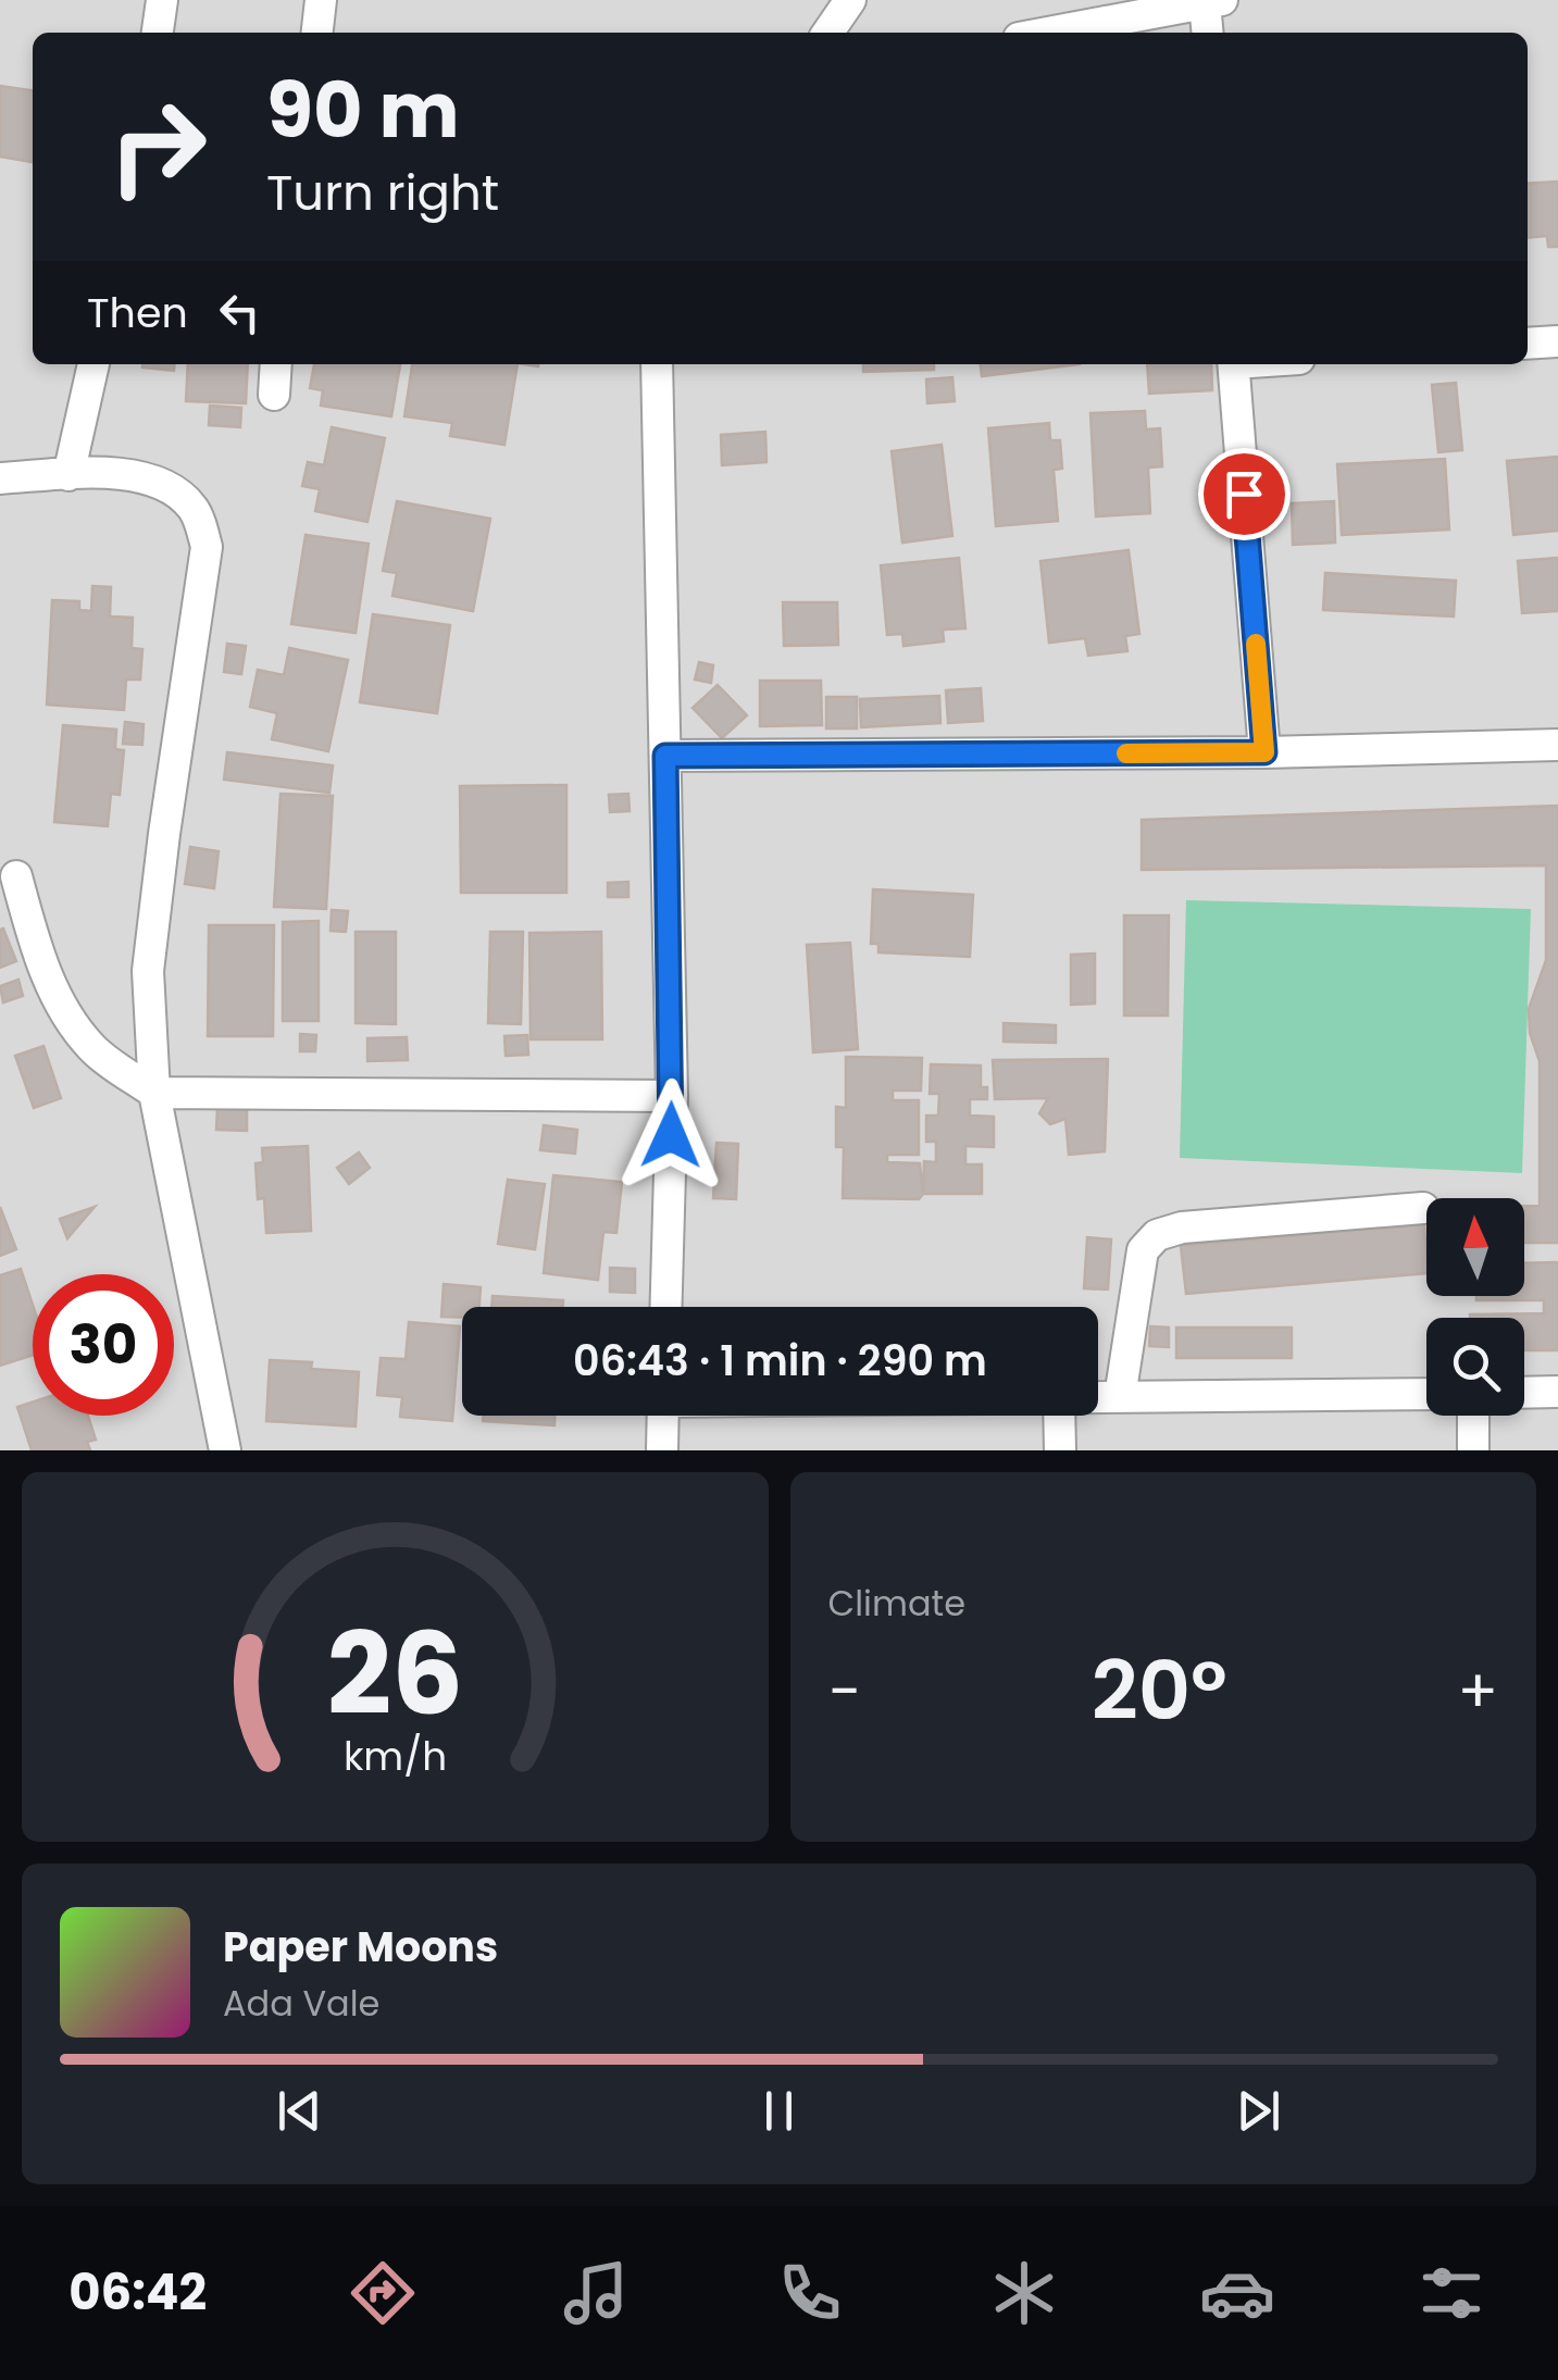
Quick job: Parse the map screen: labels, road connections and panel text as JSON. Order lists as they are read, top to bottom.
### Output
{
  "north": "top",
  "page": {
    "turn": ["90 m", "Turn right"],
    "then": "Then",
    "limit": "30",
    "trip": "06:43 · 1 min · 290 m",
    "tile": "Climate",
    "heat": ["−", "20°", "+"],
    "song": ["Paper Moons", "Ada Vale"],
    "tabs": "06:42",
    "gauge": ["26", "km/h"]
  }
}
